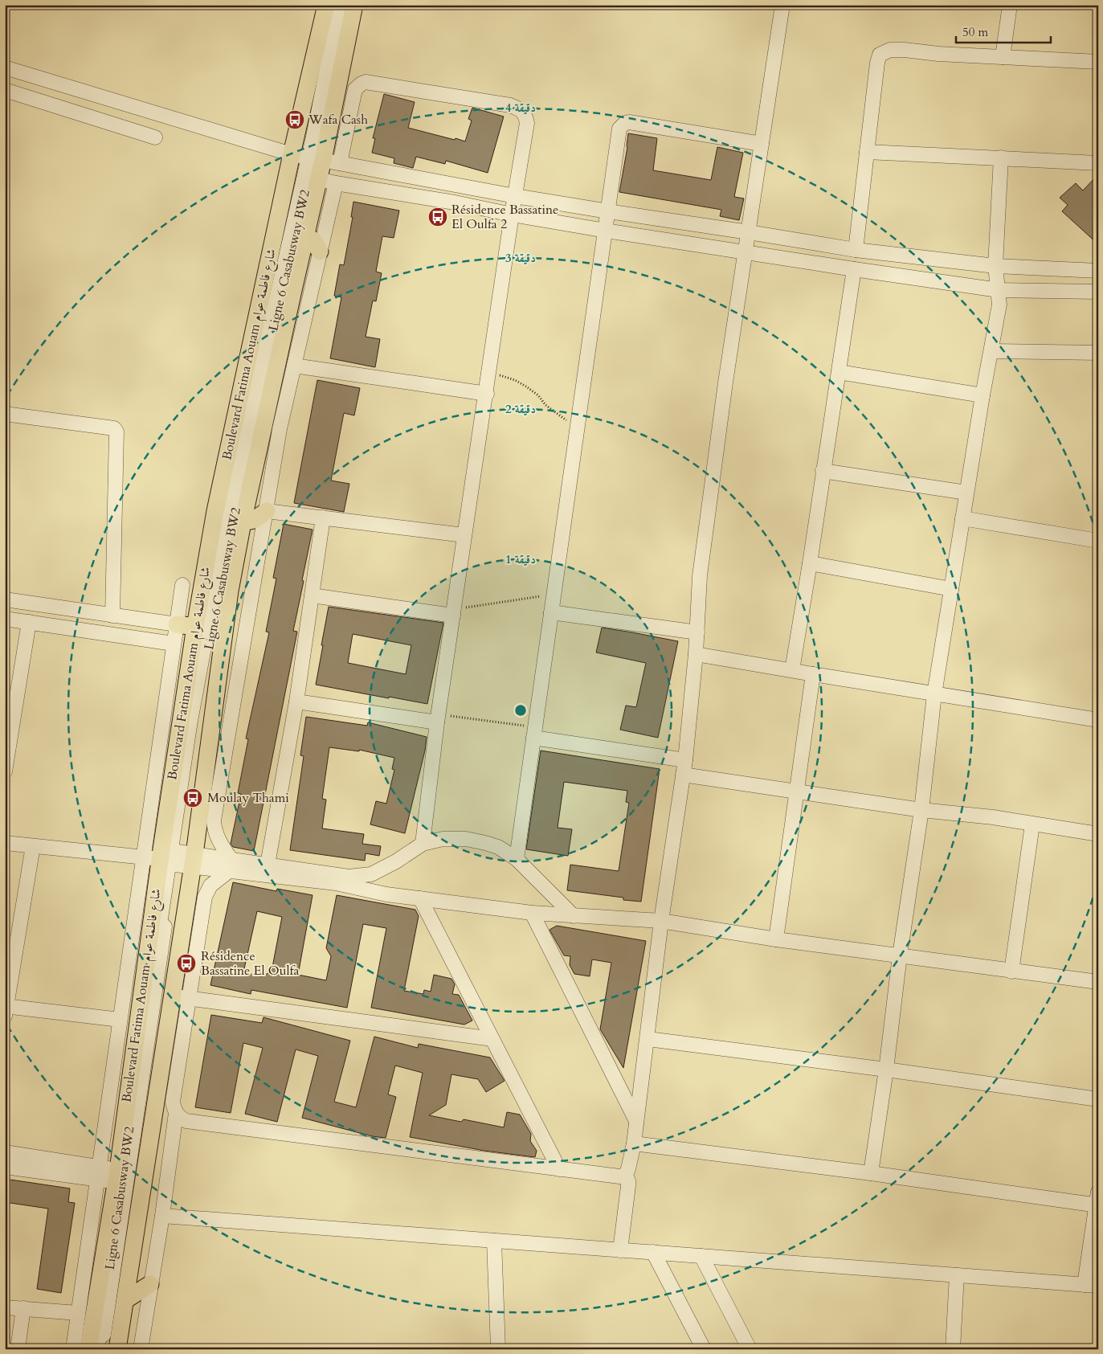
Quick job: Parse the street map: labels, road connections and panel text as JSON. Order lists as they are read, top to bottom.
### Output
{
  "streets": {
    "main road": ["Boulevard Fatima Aouam شارع فاطمة عوام"],
    "street": ["Ligne 6 Casabusway BW2"]
  },
  "crossings": [
    ["Ligne 6 Casabusway BW2", "Boulevard Fatima Aouam شارع فاطمة عوام"]
  ],
  "places": {
    "bus stop": [
      "Wafa Cash",
      "Résidence Bassatine El Oulfa 2",
      "Moulay Thami",
      "Résidence Bassatine El Oulfa"
    ]
  },
  "scale_bar": "50 m",
  "rings": [
    "4 دقيقة",
    "3 دقيقة",
    "2 دقيقة",
    "1 دقيقة"
  ]
}
